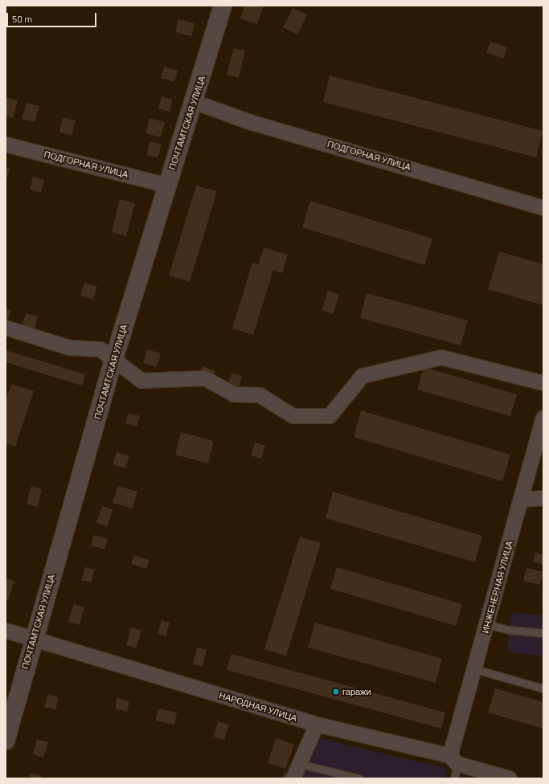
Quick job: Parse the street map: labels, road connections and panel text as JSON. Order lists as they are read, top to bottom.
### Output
{
  "streets": {
    "street": [
      "ПОЧТАМТСКАЯ УЛИЦА",
      "ПОДГОРНАЯ УЛИЦА",
      "ИНЖЕНЕРНАЯ УЛИЦА",
      "НАРОДНАЯ УЛИЦА"
    ]
  },
  "crossings": [
    ["ПОЧТАМТСКАЯ УЛИЦА", "ПОДГОРНАЯ УЛИЦА"],
    ["ПОЧТАМТСКАЯ УЛИЦА", "НАРОДНАЯ УЛИЦА"],
    ["ИНЖЕНЕРНАЯ УЛИЦА", "НАРОДНАЯ УЛИЦА"]
  ],
  "places": ["гаражи"],
  "scale_bar": "50 m"
}
